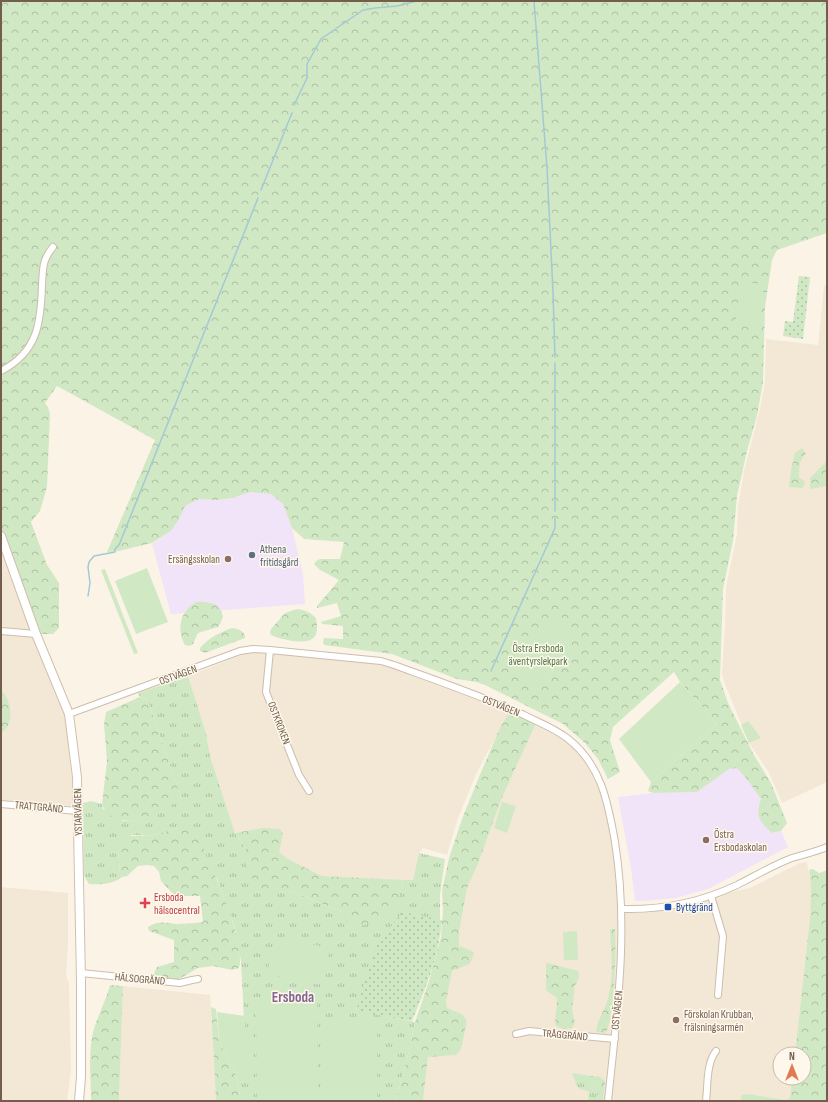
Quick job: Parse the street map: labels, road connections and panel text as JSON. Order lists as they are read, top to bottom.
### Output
{
  "streets": {
    "street": [
      "OSTVÄGEN",
      "OSTKROKEN",
      "TRATTGRÄND",
      "YSTARVÄGEN",
      "HÄLSOGRÄND",
      "TRÅGGRÄND"
    ]
  },
  "crossings": [
    ["OSTVÄGEN", "OSTKROKEN"],
    ["OSTVÄGEN", "YSTARVÄGEN"],
    ["OSTVÄGEN", "TRÅGGRÄND"],
    ["TRATTGRÄND", "YSTARVÄGEN"],
    ["YSTARVÄGEN", "HÄLSOGRÄND"]
  ],
  "districts": ["Ersboda"],
  "parks": ["Östra Ersboda äventyrslekpark"],
  "places": {
    "other": [
      "Athena fritidsgård",
      "Ersängsskolan",
      "Östra Ersbodaskolan",
      "Förskolan Krubban, frälsningsarmén"
    ],
    "health": ["Ersboda hälsocentral"],
    "transit": ["Byttgränd"]
  },
  "north": "top"
}
